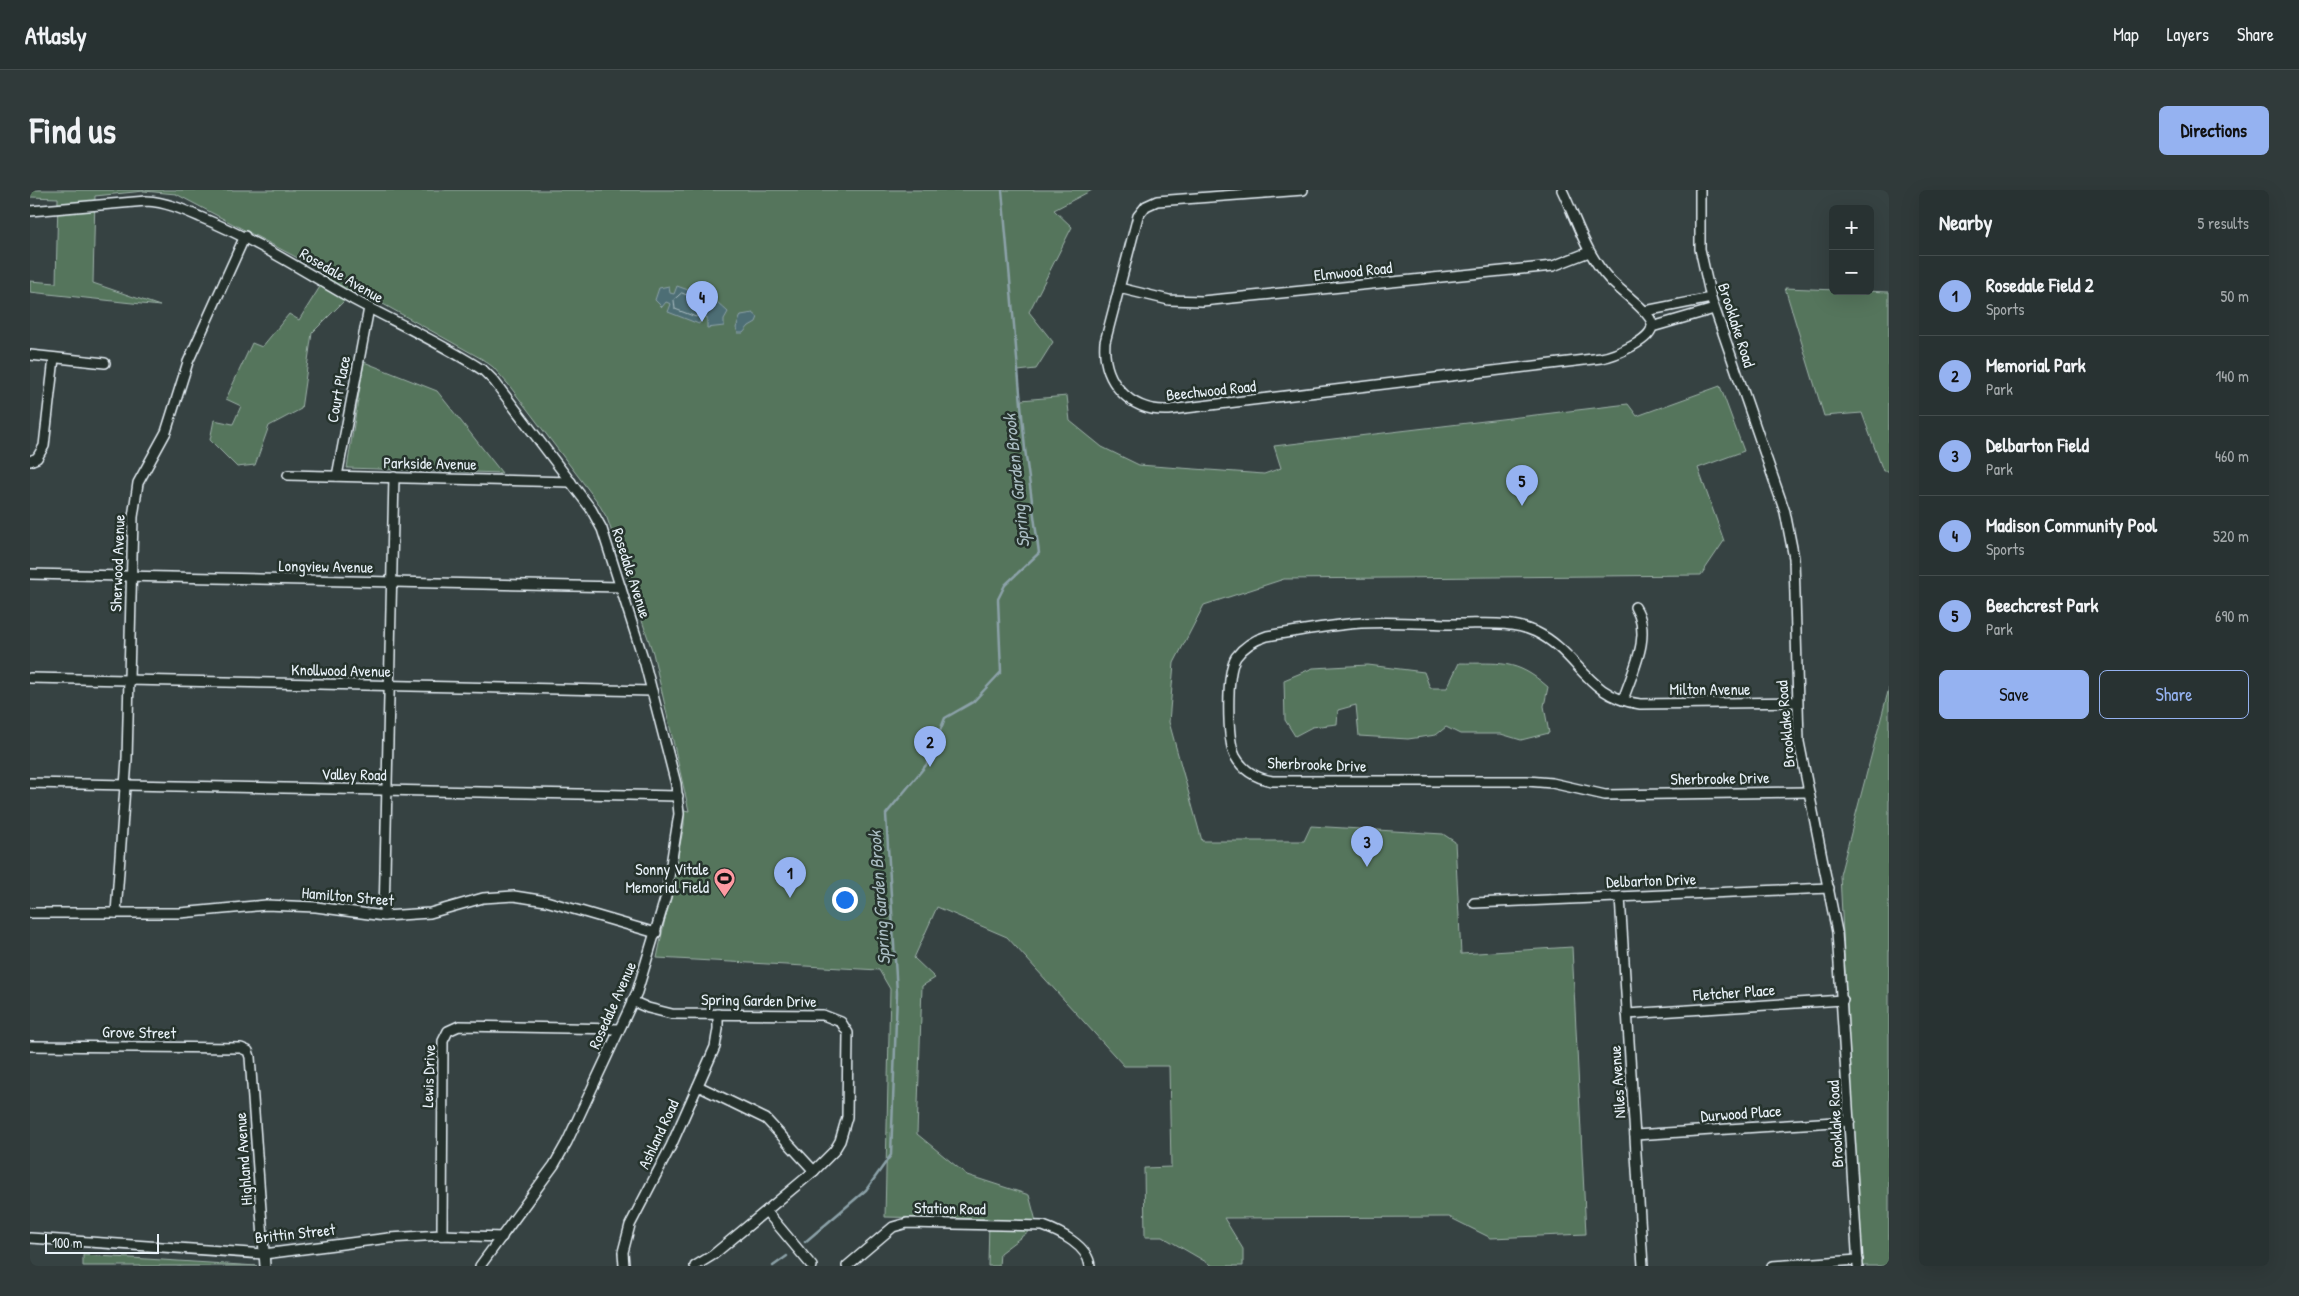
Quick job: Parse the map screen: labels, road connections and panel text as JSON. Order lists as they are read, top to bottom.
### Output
{
  "streets": {
    "street": [
      "Elmwood Road",
      "Rosedale Avenue",
      "Brooklake Road",
      "Court Place",
      "Beechwood Road",
      "Parkside Avenue",
      "Sherwood Avenue",
      "Longview Avenue",
      "Knollwood Avenue",
      "Milton Avenue",
      "Sherbrooke Drive",
      "Valley Road",
      "Delbarton Drive",
      "Hamilton Street",
      "Fletcher Place",
      "Spring Garden Drive",
      "Grove Street",
      "Lewis Drive",
      "Niles Avenue",
      "Durwood Place",
      "Ashland Road",
      "Highland Avenue",
      "Station Road",
      "Brittin Street"
    ]
  },
  "crossings": [
    ["Elmwood Road", "Beechwood Road"],
    ["Rosedale Avenue", "Court Place"],
    ["Rosedale Avenue", "Parkside Avenue"],
    ["Rosedale Avenue", "Sherwood Avenue"],
    ["Rosedale Avenue", "Longview Avenue"],
    ["Rosedale Avenue", "Knollwood Avenue"],
    ["Rosedale Avenue", "Valley Road"],
    ["Rosedale Avenue", "Hamilton Street"],
    ["Rosedale Avenue", "Spring Garden Drive"],
    ["Rosedale Avenue", "Lewis Drive"],
    ["Rosedale Avenue", "Brittin Street"],
    ["Brooklake Road", "Beechwood Road"],
    ["Brooklake Road", "Milton Avenue"],
    ["Brooklake Road", "Sherbrooke Drive"],
    ["Brooklake Road", "Delbarton Drive"],
    ["Brooklake Road", "Fletcher Place"],
    ["Brooklake Road", "Durwood Place"],
    ["Court Place", "Parkside Avenue"],
    ["Sherwood Avenue", "Longview Avenue"],
    ["Sherwood Avenue", "Knollwood Avenue"],
    ["Sherwood Avenue", "Valley Road"],
    ["Sherwood Avenue", "Hamilton Street"],
    ["Milton Avenue", "Sherbrooke Drive"],
    ["Delbarton Drive", "Niles Avenue"],
    ["Fletcher Place", "Niles Avenue"],
    ["Spring Garden Drive", "Ashland Road"],
    ["Grove Street", "Highland Avenue"],
    ["Lewis Drive", "Brittin Street"],
    ["Niles Avenue", "Durwood Place"],
    ["Highland Avenue", "Brittin Street"]
  ],
  "water": ["Spring Garden Brook"],
  "places": {
    "sports": ["Sonny Vitale Memorial Field"]
  },
  "scale_bar": "100 m",
  "page": {
    "header": "Atlasly",
    "nav": ["Map", "Layers", "Share"],
    "buttons": [
      "Directions",
      ["Save", "Share"]
    ],
    "title": "Find us",
    "heading": ["Nearby", "5 results"],
    "map_buttons": ["+", "−"],
    "list": [
      {
        "mark": "1",
        "name": "Rosedale Field 2",
        "note": "Sports",
        "value": "50 m"
      },
      {
        "mark": "2",
        "name": "Memorial Park",
        "note": "Park",
        "value": "140 m"
      },
      {
        "mark": "3",
        "name": "Delbarton Field",
        "note": "Park",
        "value": "460 m"
      },
      {
        "mark": "4",
        "name": "Madison Community Pool",
        "note": "Sports",
        "value": "520 m"
      },
      {
        "mark": "5",
        "name": "Beechcrest Park",
        "note": "Park",
        "value": "690 m"
      }
    ],
    "pins": [
      "4",
      "5",
      "2",
      "3",
      "1"
    ],
    "scale": "100 m"
  }
}
